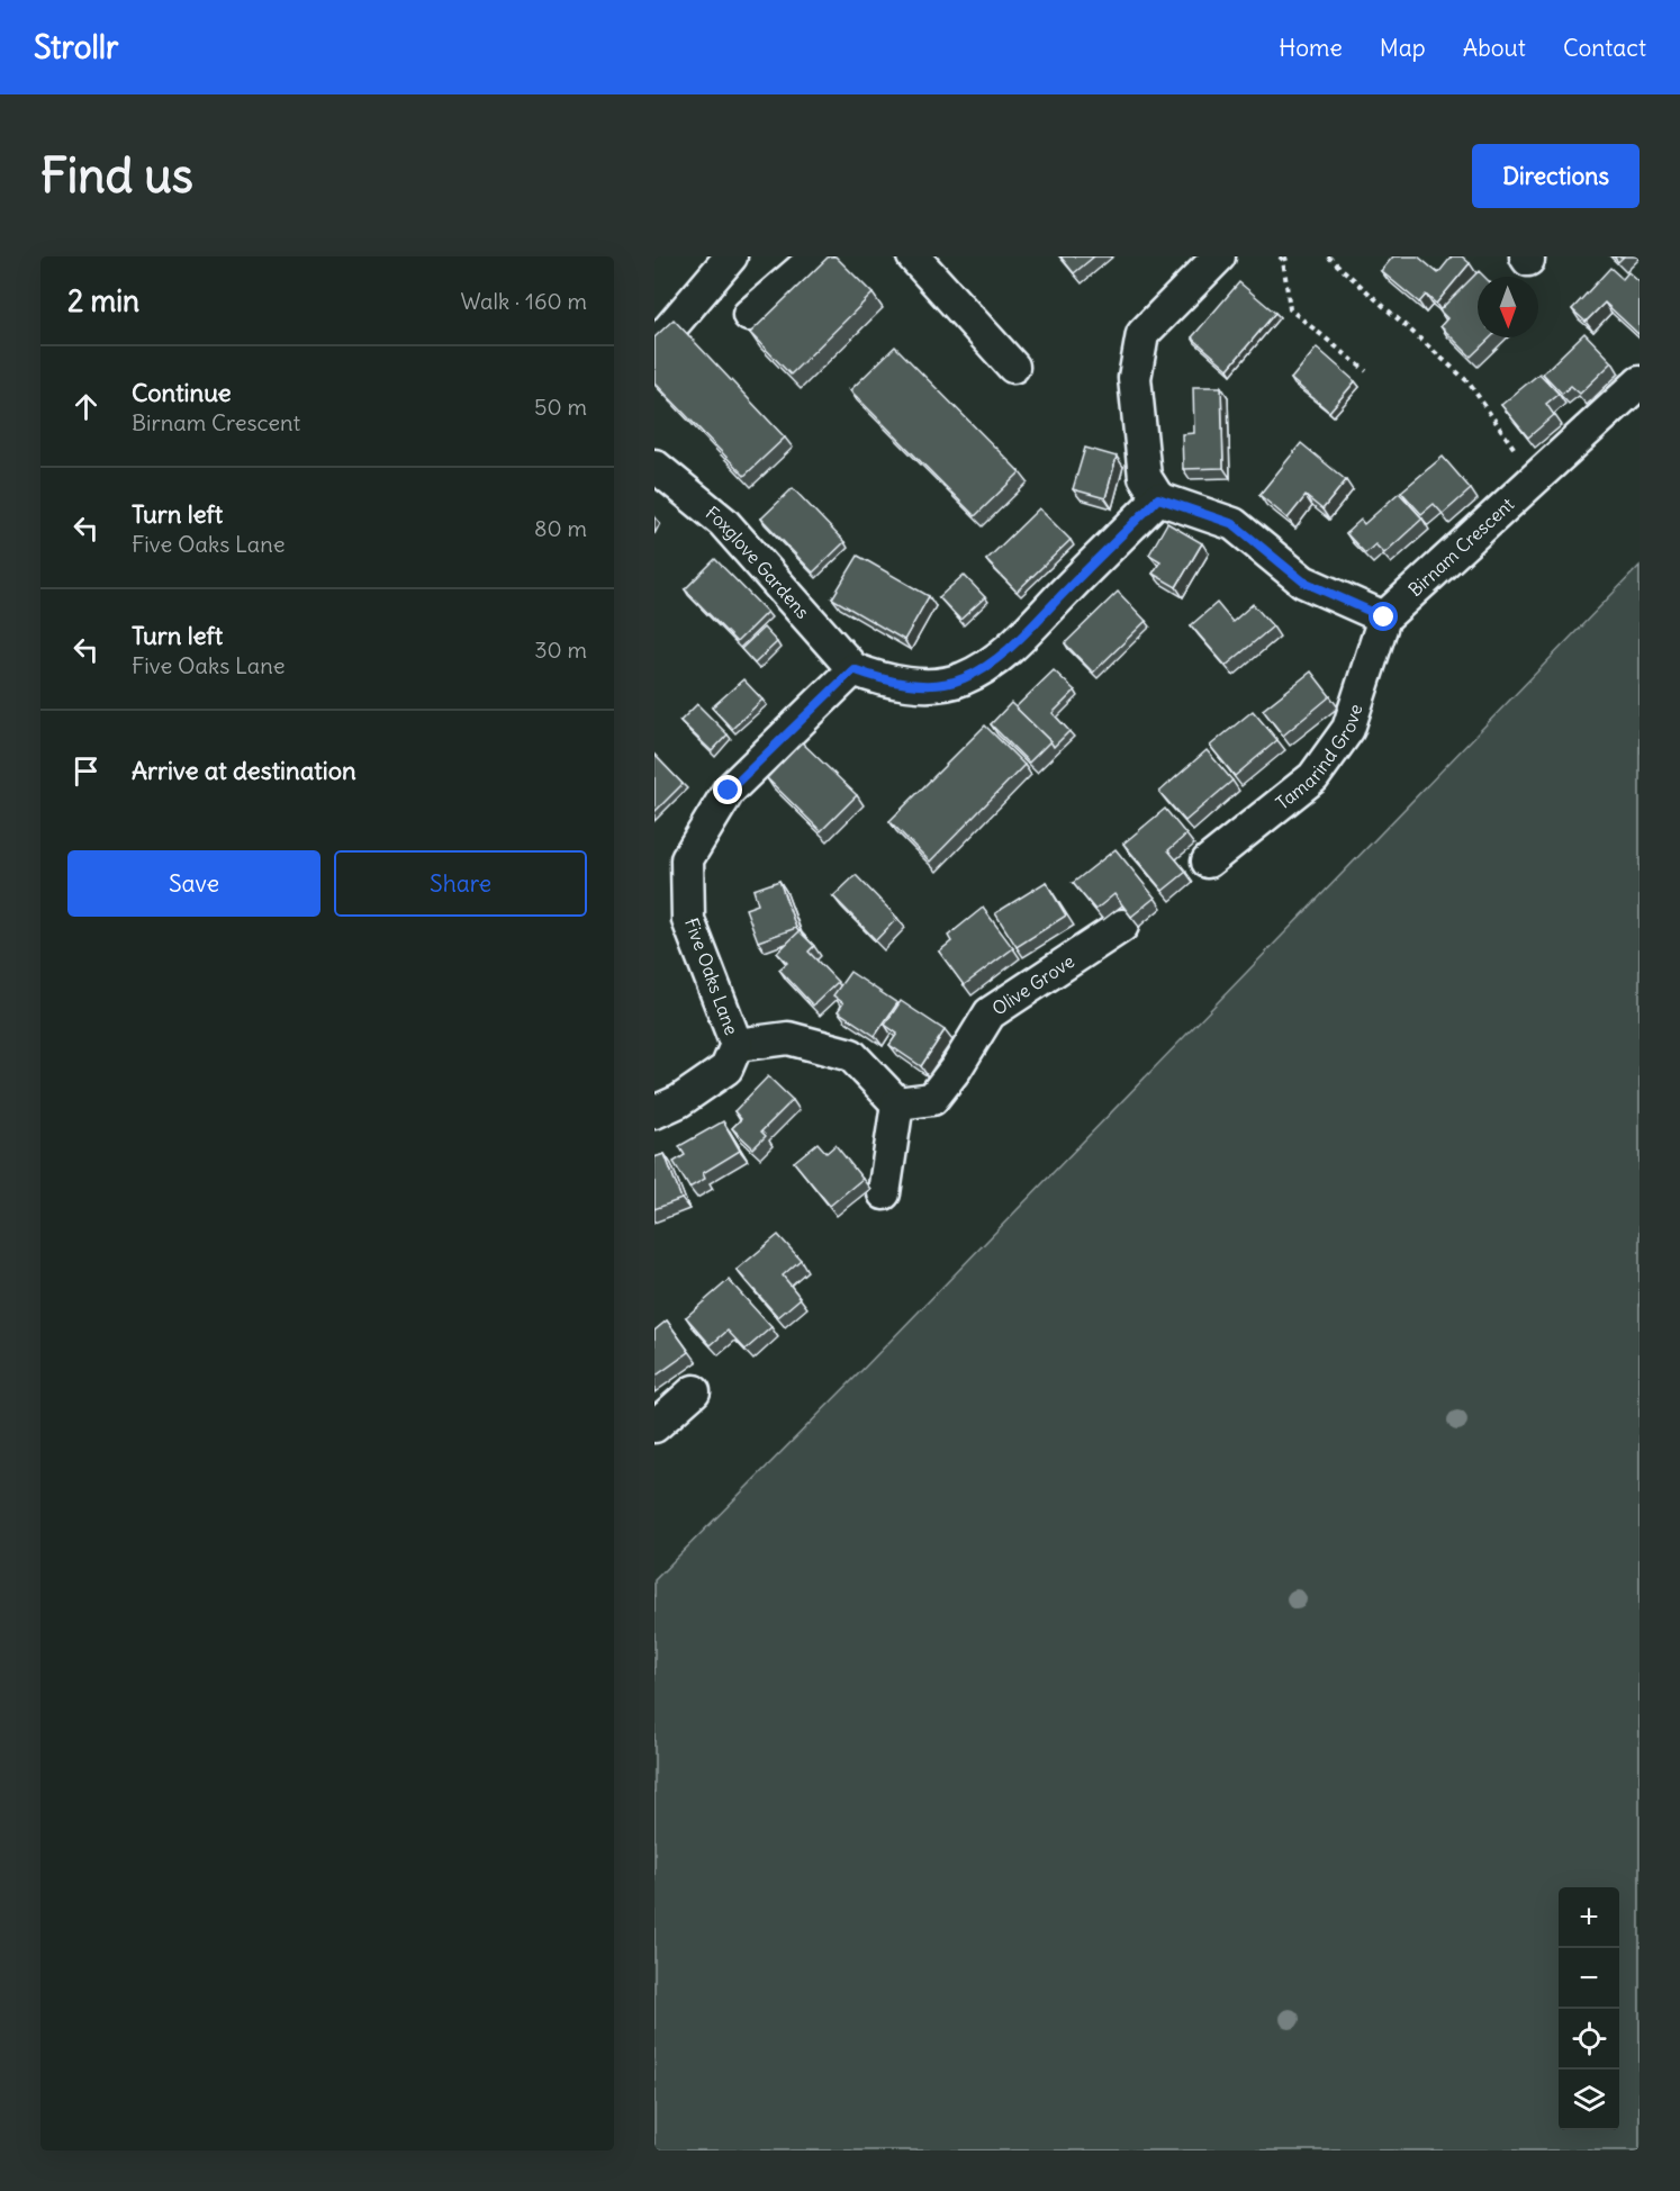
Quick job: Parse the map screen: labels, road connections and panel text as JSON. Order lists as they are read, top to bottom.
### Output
{
  "streets": {
    "street": [
      "Birnam Crescent",
      "Foxglove Gardens",
      "Tamarind Grove",
      "Five Oaks Lane",
      "Olive Grove"
    ]
  },
  "crossings": [
    ["Birnam Crescent", "Tamarind Grove"],
    ["Foxglove Gardens", "Five Oaks Lane"]
  ],
  "north": "bottom",
  "page": {
    "header": "Strollr",
    "nav": [
      "Home",
      "Map",
      "About",
      "Contact"
    ],
    "buttons": [
      "Directions",
      ["Save", "Share"]
    ],
    "title": "Find us",
    "heading": ["2 min", "Walk · 160 m"],
    "list": [
      ["Continue", "Birnam Crescent", "50 m"],
      ["Turn left", "Five Oaks Lane", "80 m"],
      ["Turn left", "Five Oaks Lane", "30 m"],
      "Arrive at destination"
    ],
    "map_buttons": ["+", "−"]
  }
}
